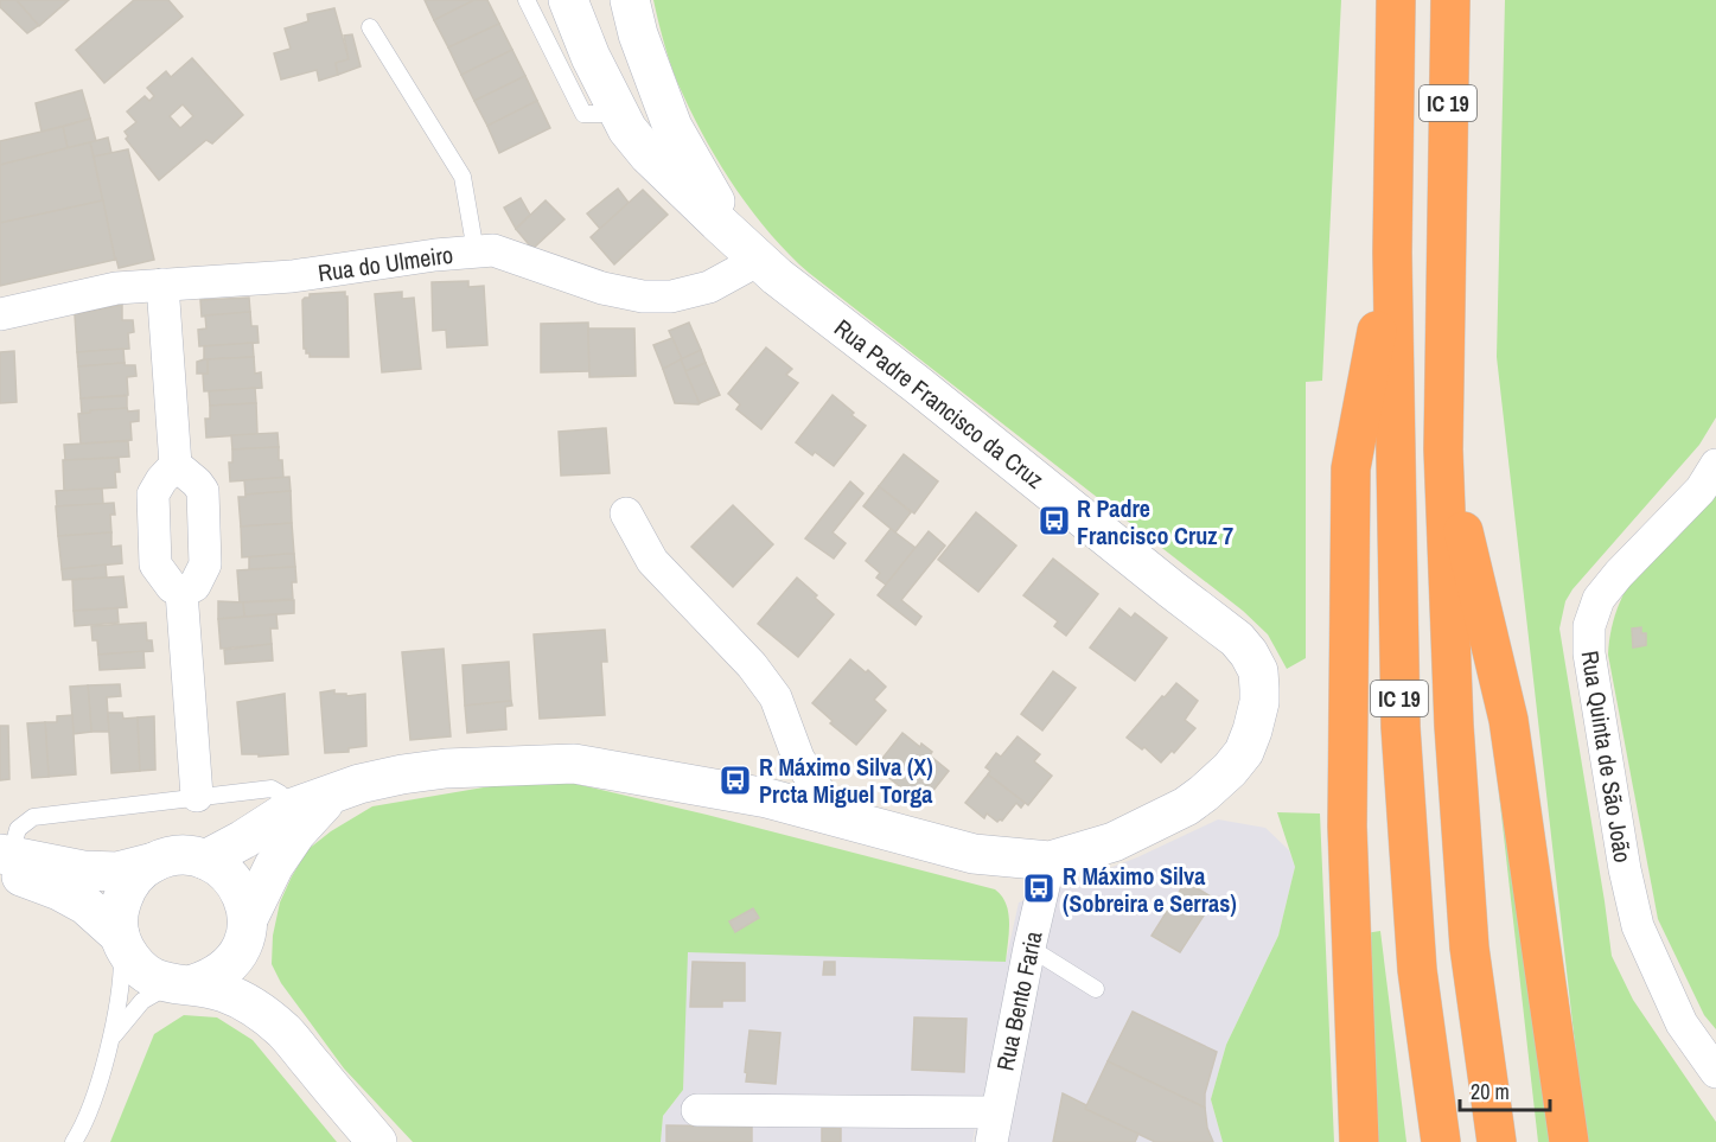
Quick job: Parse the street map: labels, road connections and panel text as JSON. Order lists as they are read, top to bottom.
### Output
{
  "streets": {
    "highway": ["IC 19"],
    "street": [
      "Rua do Ulmeiro",
      "Rua Padre Francisco da Cruz",
      "Rua Quinta de São João",
      "Rua Bento Faria"
    ]
  },
  "crossings": [
    ["Rua do Ulmeiro", "Rua Padre Francisco da Cruz"],
    ["Rua Padre Francisco da Cruz", "Rua Bento Faria"]
  ],
  "places": {
    "bus stop": ["R Padre Francisco Cruz 7", "R Máximo Silva (X) Prcta Miguel Torga", "R Máximo Silva (Sobreira e Serras)"]
  },
  "scale_bar": "20 m"
}
